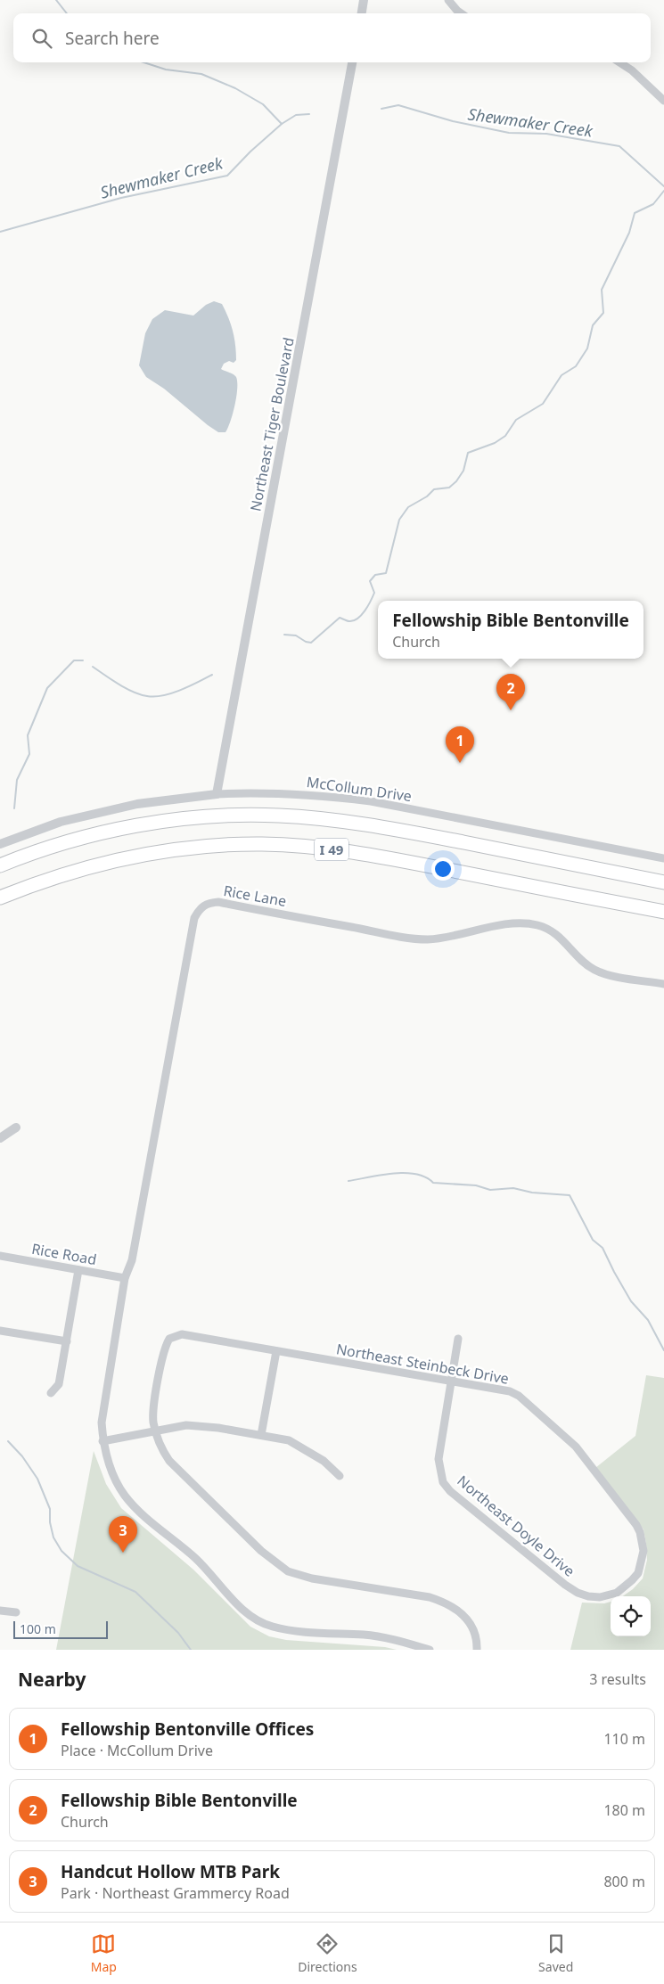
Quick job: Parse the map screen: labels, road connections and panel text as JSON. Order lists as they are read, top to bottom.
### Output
{
  "streets": {
    "highway": ["I 49"],
    "street": [
      "Northeast Tiger Boulevard",
      "McCollum Drive",
      "Rice Lane",
      "Rice Road",
      "Northeast Steinbeck Drive",
      "Northeast Doyle Drive"
    ]
  },
  "crossings": [
    ["Northeast Tiger Boulevard", "McCollum Drive"],
    ["Rice Lane", "Rice Road"],
    ["Northeast Steinbeck Drive", "Northeast Doyle Drive"]
  ],
  "water": ["Shewmaker Creek"],
  "scale_bar": "100 m",
  "page": {
    "search": "Search here",
    "popup": ["Fellowship Bible Bentonville", "Church"],
    "pins": ["2", "1", "3"],
    "scale": "100 m",
    "heading": ["Nearby", "3 results"],
    "list": [
      {
        "mark": "1",
        "name": "Fellowship Bentonville Offices",
        "note": "Place · McCollum Drive",
        "value": "110 m"
      },
      {
        "mark": "2",
        "name": "Fellowship Bible Bentonville",
        "note": "Church",
        "value": "180 m"
      },
      {
        "mark": "3",
        "name": "Handcut Hollow MTB Park",
        "note": "Park · Northeast Grammercy Road",
        "value": "800 m"
      }
    ],
    "nav": ["Map", "Directions", "Saved"]
  }
}
